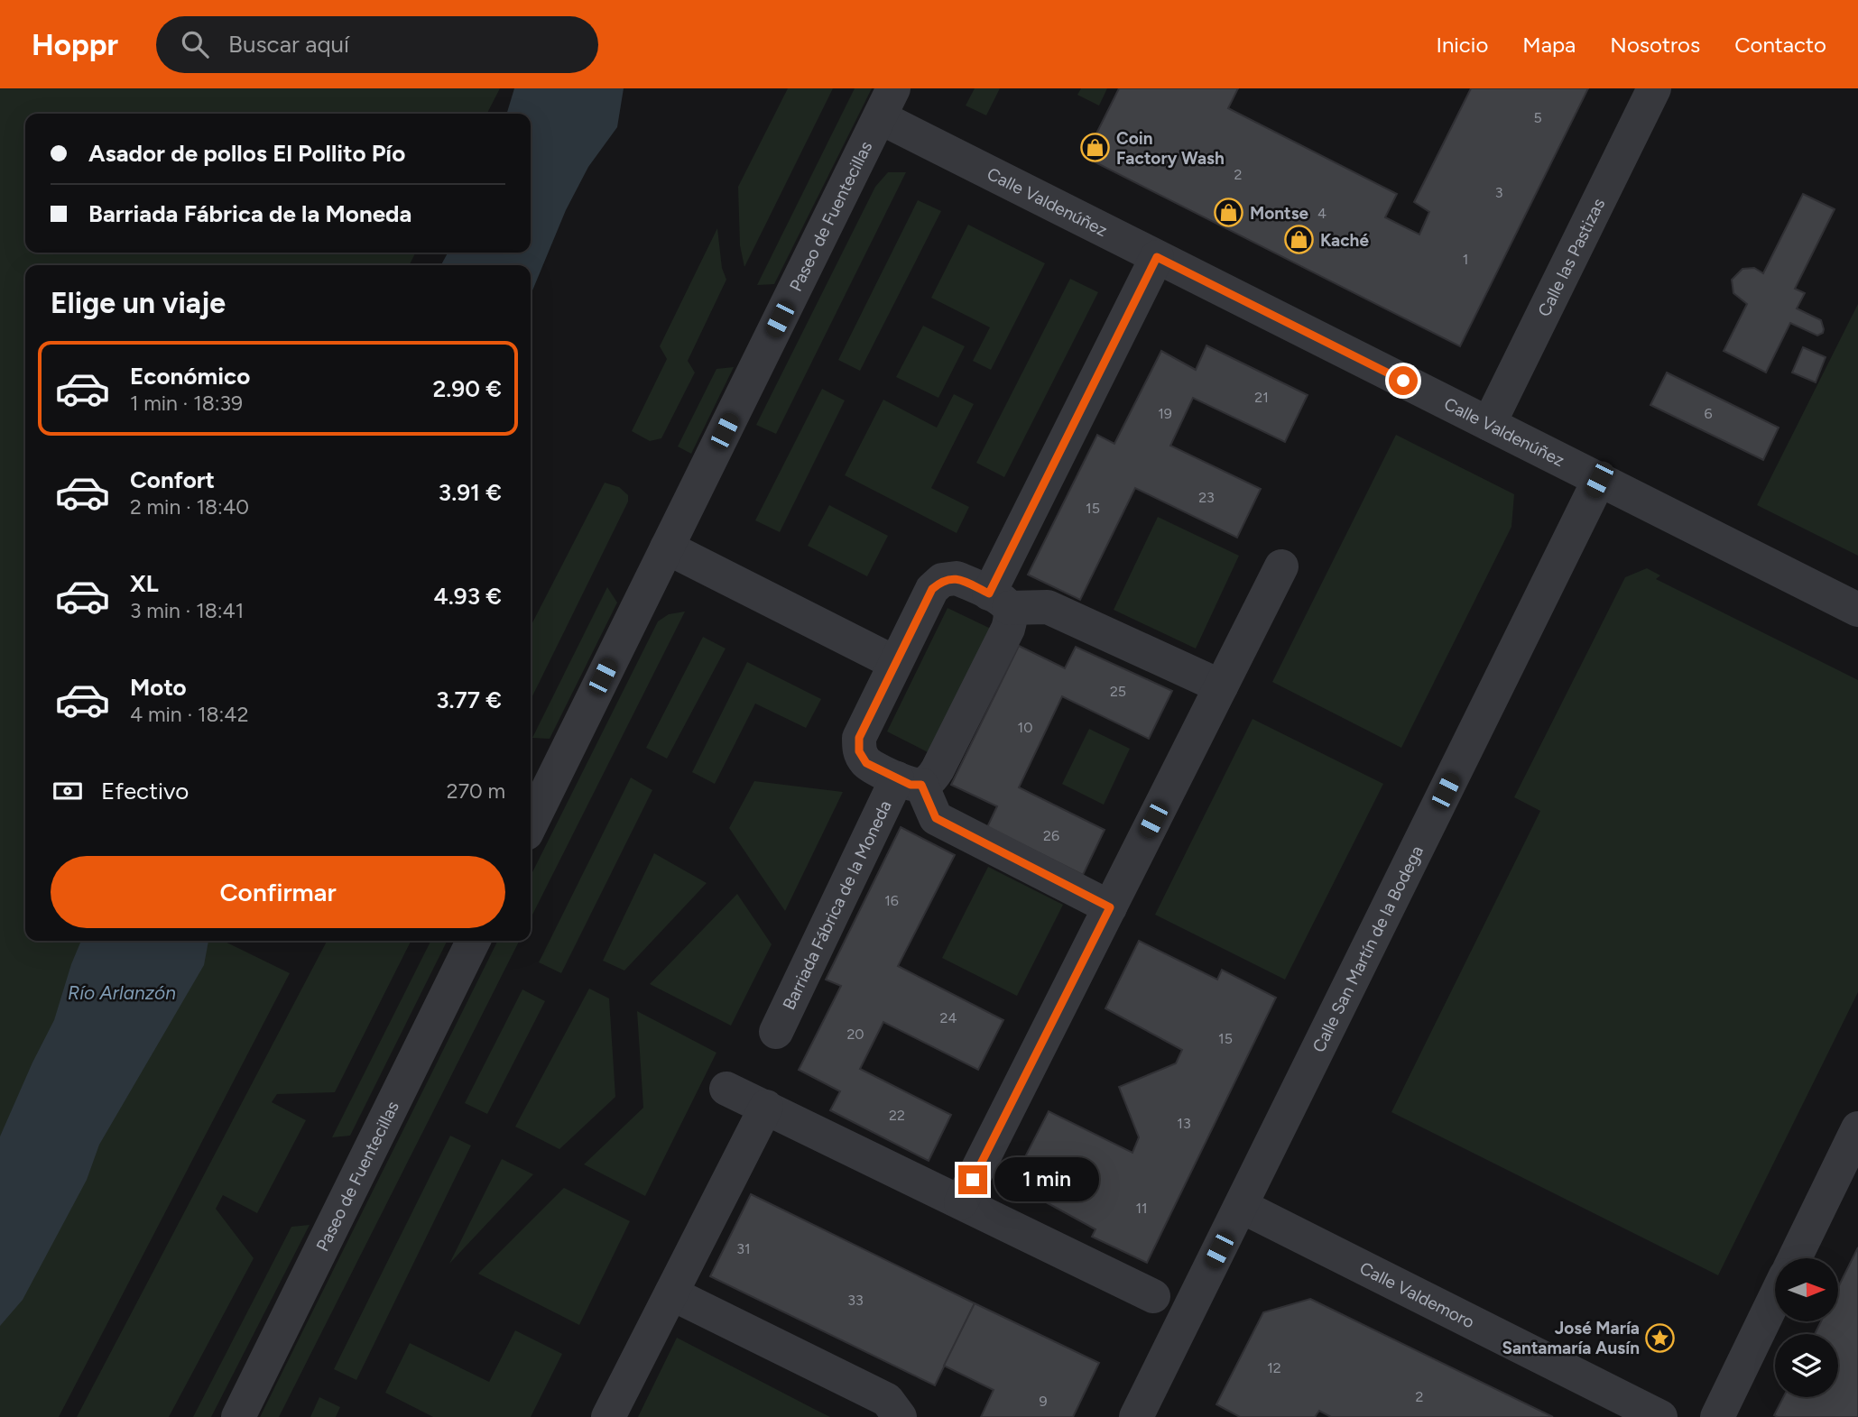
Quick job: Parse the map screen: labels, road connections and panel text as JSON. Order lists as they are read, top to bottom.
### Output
{
  "streets": {
    "street": [
      "Calle Valdenúñez",
      "Paseo de Fuentecillas",
      "Calle las Pastizas",
      "Barriada Fábrica de la Moneda",
      "Calle San Martín de la Bodega",
      "Calle Valdemoro"
    ]
  },
  "crossings": [
    ["Calle Valdenúñez", "Paseo de Fuentecillas"],
    ["Calle Valdenúñez", "Calle las Pastizas"],
    ["Calle Valdenúñez", "Barriada Fábrica de la Moneda"],
    ["Calle Valdenúñez", "Calle San Martín de la Bodega"],
    ["Calle San Martín de la Bodega", "Calle Valdemoro"]
  ],
  "water": ["Río Arlanzón"],
  "places": {
    "shop": ["Coin Factory Wash", "Montse", "Kaché"],
    "place": ["José María Santamaría Ausín"]
  },
  "house_numbers": [
    "5",
    "2",
    "3",
    "4",
    "1",
    "21",
    "19",
    "6",
    "23",
    "15",
    "25",
    "10",
    "26",
    "16",
    "24",
    "20",
    "15",
    "22",
    "13",
    "11",
    "31",
    "33",
    "12",
    "2",
    "9"
  ],
  "north": "right",
  "page": {
    "header": "Hoppr",
    "search": "Buscar aquí",
    "nav": [
      "Inicio",
      "Mapa",
      "Nosotros",
      "Contacto"
    ],
    "banner": ["Asador de pollos El Pollito Pío", "Barriada Fábrica de la Moneda"],
    "heading": "Elige un viaje",
    "list": [
      {
        "name": "Económico",
        "note": "1 min · 18:39",
        "value": "2.90 €"
      },
      {
        "name": "Confort",
        "note": "2 min · 18:40",
        "value": "3.91 €"
      },
      {
        "name": "XL",
        "note": "3 min · 18:41",
        "value": "4.93 €"
      },
      {
        "name": "Moto",
        "note": "4 min · 18:42",
        "value": "3.77 €"
      }
    ],
    "pay": ["Efectivo", "270 m"],
    "buttons": "Confirmar",
    "bubble": "1 min"
  }
}
